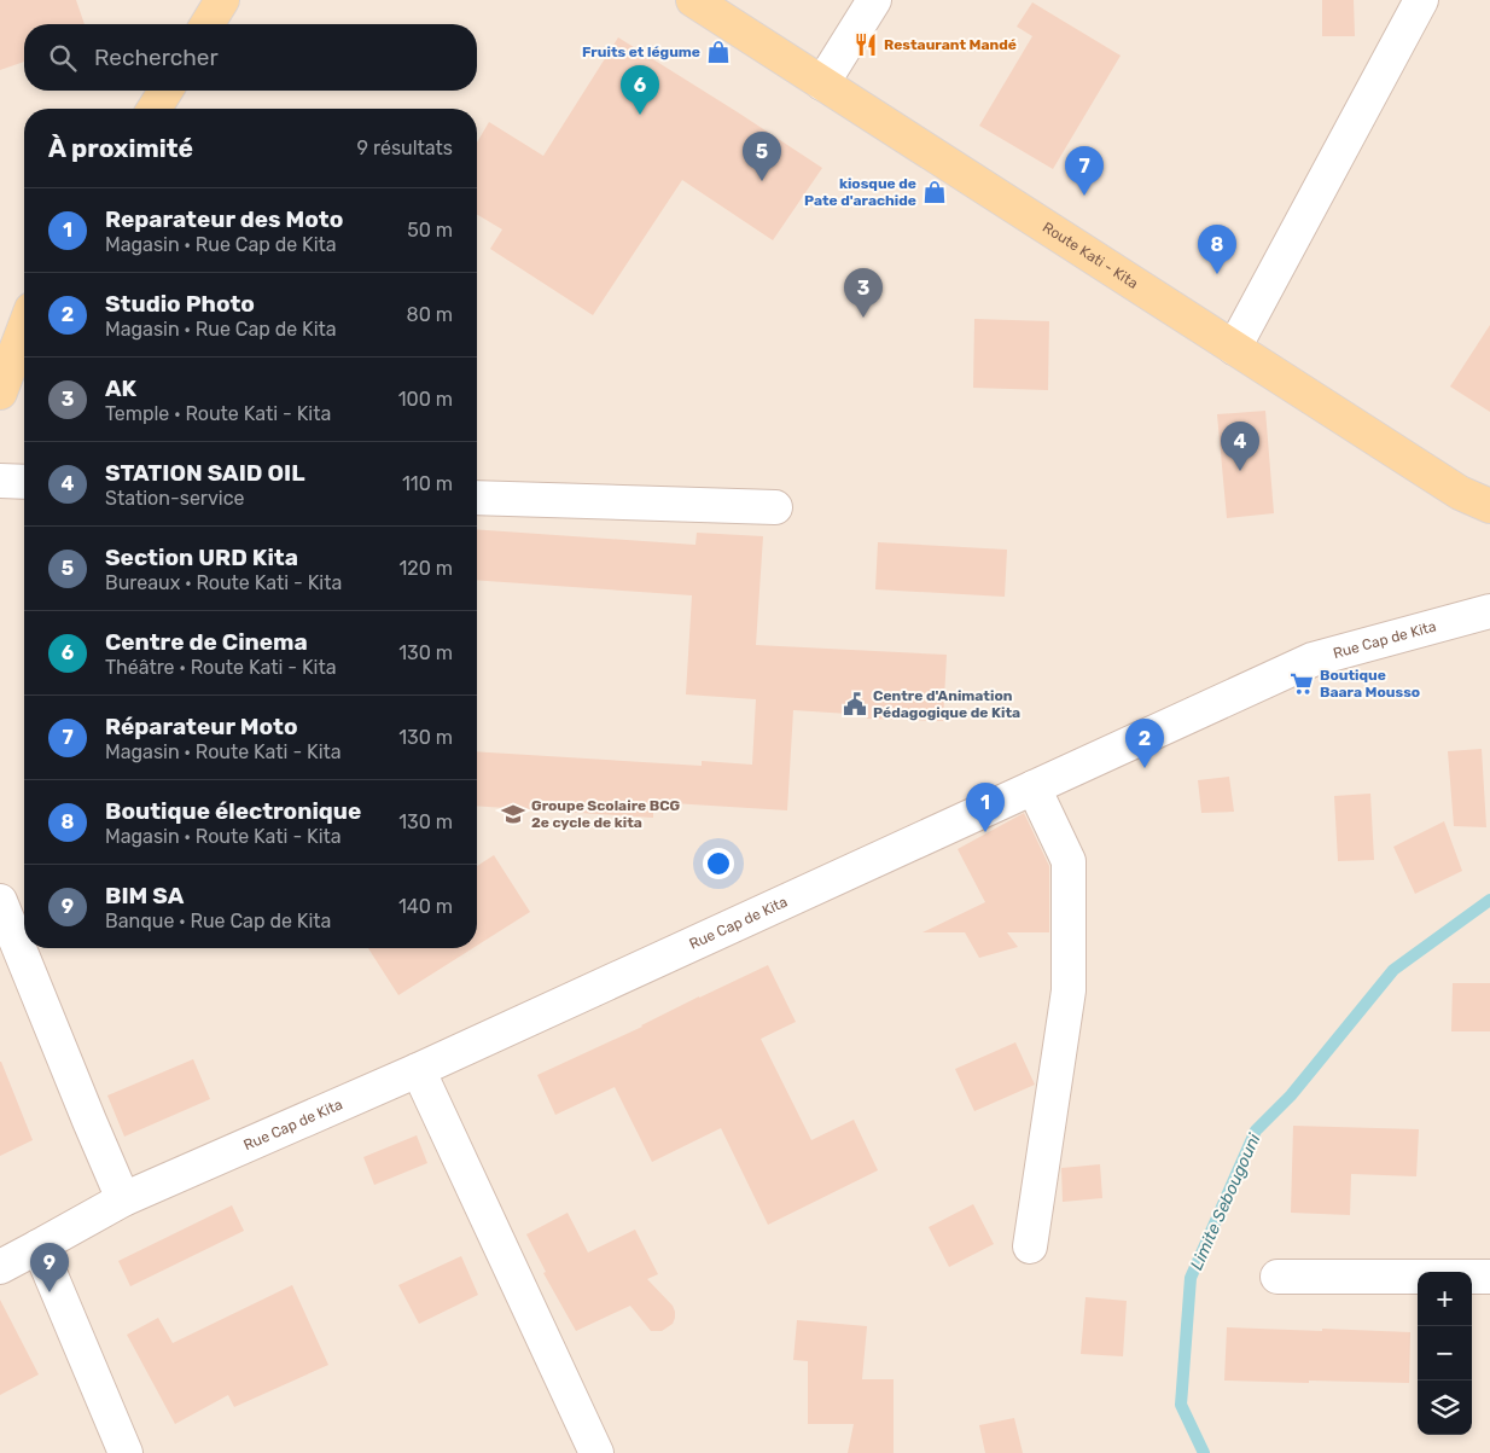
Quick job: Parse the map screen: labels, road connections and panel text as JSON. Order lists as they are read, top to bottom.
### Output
{
  "streets": {
    "main road": ["Route Kati - Kita"],
    "street": ["Rue Cap de Kita"]
  },
  "water": ["Limite Sebougouni"],
  "places": {
    "restaurant": ["Restaurant Mandé"],
    "shop": ["Fruits et légume", "kiosque de Pate d'arachide"],
    "supermarket": ["Boutique Baara Mousso"],
    "public building": ["Centre d'Animation Pédagogique de Kita"],
    "school or university": ["Groupe Scolaire BCG 2e cycle de kita"]
  },
  "page": {
    "search": "Rechercher",
    "pins": [
      "6",
      "5",
      "7",
      "8",
      "3",
      "4",
      "2",
      "1",
      "9"
    ],
    "heading": ["À proximité", "9 résultats"],
    "list": [
      {
        "mark": "1",
        "name": "Reparateur des Moto",
        "note": "Magasin · Rue Cap de Kita",
        "value": "50 m"
      },
      {
        "mark": "2",
        "name": "Studio Photo",
        "note": "Magasin · Rue Cap de Kita",
        "value": "80 m"
      },
      {
        "mark": "3",
        "name": "AK",
        "note": "Temple · Route Kati - Kita",
        "value": "100 m"
      },
      {
        "mark": "4",
        "name": "STATION SAID OIL",
        "note": "Station-service",
        "value": "110 m"
      },
      {
        "mark": "5",
        "name": "Section URD Kita",
        "note": "Bureaux · Route Kati - Kita",
        "value": "120 m"
      },
      {
        "mark": "6",
        "name": "Centre de Cinema",
        "note": "Théâtre · Route Kati - Kita",
        "value": "130 m"
      },
      {
        "mark": "7",
        "name": "Réparateur Moto",
        "note": "Magasin · Route Kati - Kita",
        "value": "130 m"
      },
      {
        "mark": "8",
        "name": "Boutique électronique",
        "note": "Magasin · Route Kati - Kita",
        "value": "130 m"
      },
      {
        "mark": "9",
        "name": "BIM SA",
        "note": "Banque · Rue Cap de Kita",
        "value": "140 m"
      }
    ],
    "map_buttons": ["+", "−"]
  }
}
